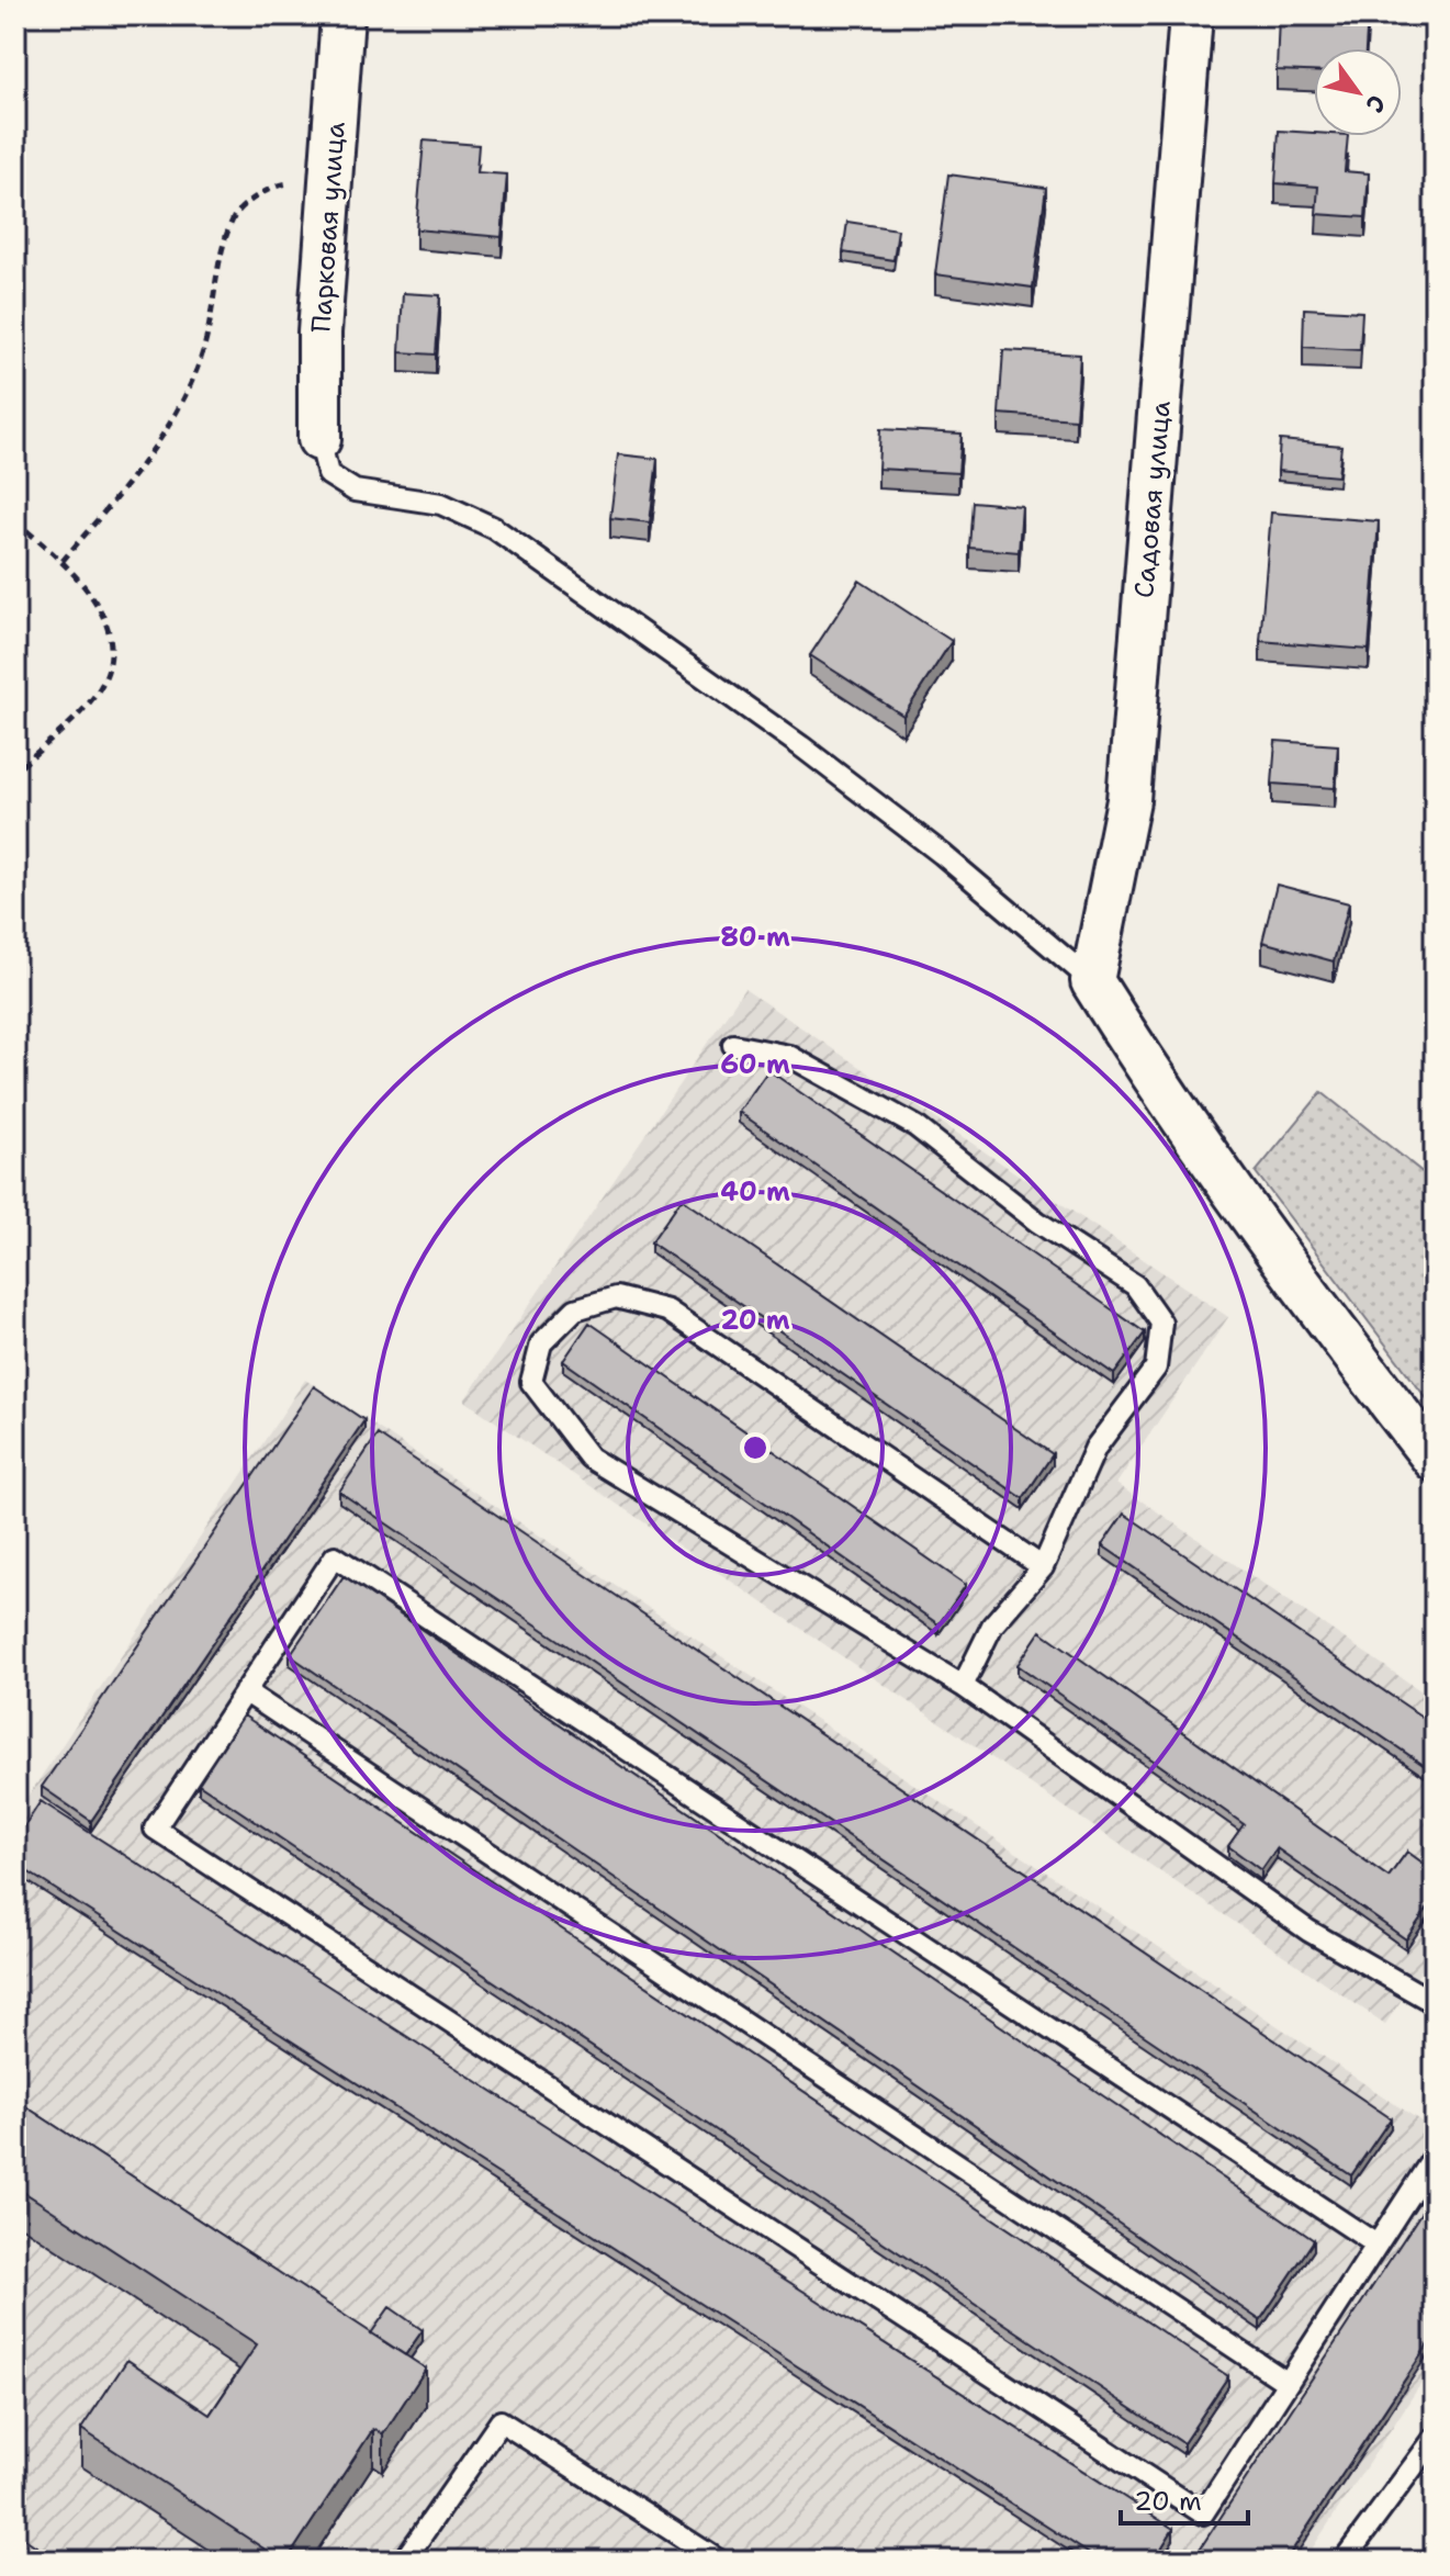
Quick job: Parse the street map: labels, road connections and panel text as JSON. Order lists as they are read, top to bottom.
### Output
{
  "streets": {
    "street": ["Парковая улица", "Садовая улица"]
  },
  "scale_bar": "20 m",
  "north": "bottom right",
  "rings": [
    "80 m",
    "60 m",
    "40 m",
    "20 m"
  ]
}
